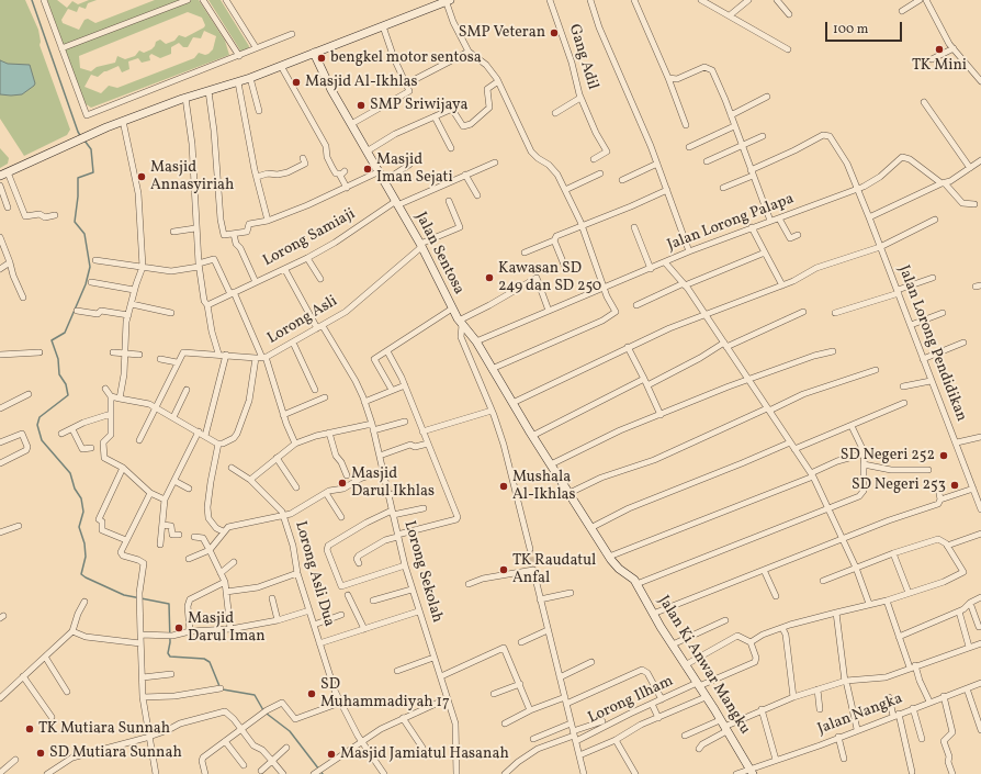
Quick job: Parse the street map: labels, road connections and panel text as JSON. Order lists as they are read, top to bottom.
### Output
{
  "streets": {
    "street": [
      "Gang Adil",
      "Jalan Lorong Palapa",
      "Lorong Samiaji",
      "Jalan Sentosa",
      "Lorong Asli",
      "Jalan Lorong Pendidikan",
      "Lorong Sekolah",
      "Lorong Asli Dua",
      "Jalan Ki Anwar Mangku",
      "Lorong Ilham",
      "Jalan Nangka"
    ]
  },
  "crossings": [
    ["Jalan Lorong Palapa", "Jalan Sentosa"],
    ["Jalan Lorong Palapa", "Jalan Lorong Pendidikan"],
    ["Lorong Samiaji", "Jalan Sentosa"],
    ["Lorong Samiaji", "Lorong Sekolah"],
    ["Jalan Sentosa", "Lorong Asli"],
    ["Jalan Sentosa", "Jalan Ki Anwar Mangku"],
    ["Lorong Asli", "Lorong Sekolah"],
    ["Jalan Ki Anwar Mangku", "Lorong Ilham"],
    ["Jalan Ki Anwar Mangku", "Jalan Nangka"]
  ],
  "places": [
    "SMP Veteran",
    "TK Mini",
    "bengkel motor sentosa",
    "Masjid Al-Ikhlas",
    "SMP Sriwijaya",
    "Masjid Iman Sejati",
    "Masjid Annasyiriah",
    "Kawasan SD 249 dan SD 250",
    "SD Negeri 252",
    "Masjid Darul Ikhlas",
    "SD Negeri 253",
    "Mushala Al-Ikhlas",
    "TK Raudatul Anfal",
    "Masjid Darul Iman",
    "SD Muhammadiyah 17",
    "TK Mutiara Sunnah",
    "SD Mutiara Sunnah",
    "Masjid Jamiatul Hasanah"
  ],
  "scale_bar": "100 m"
}
